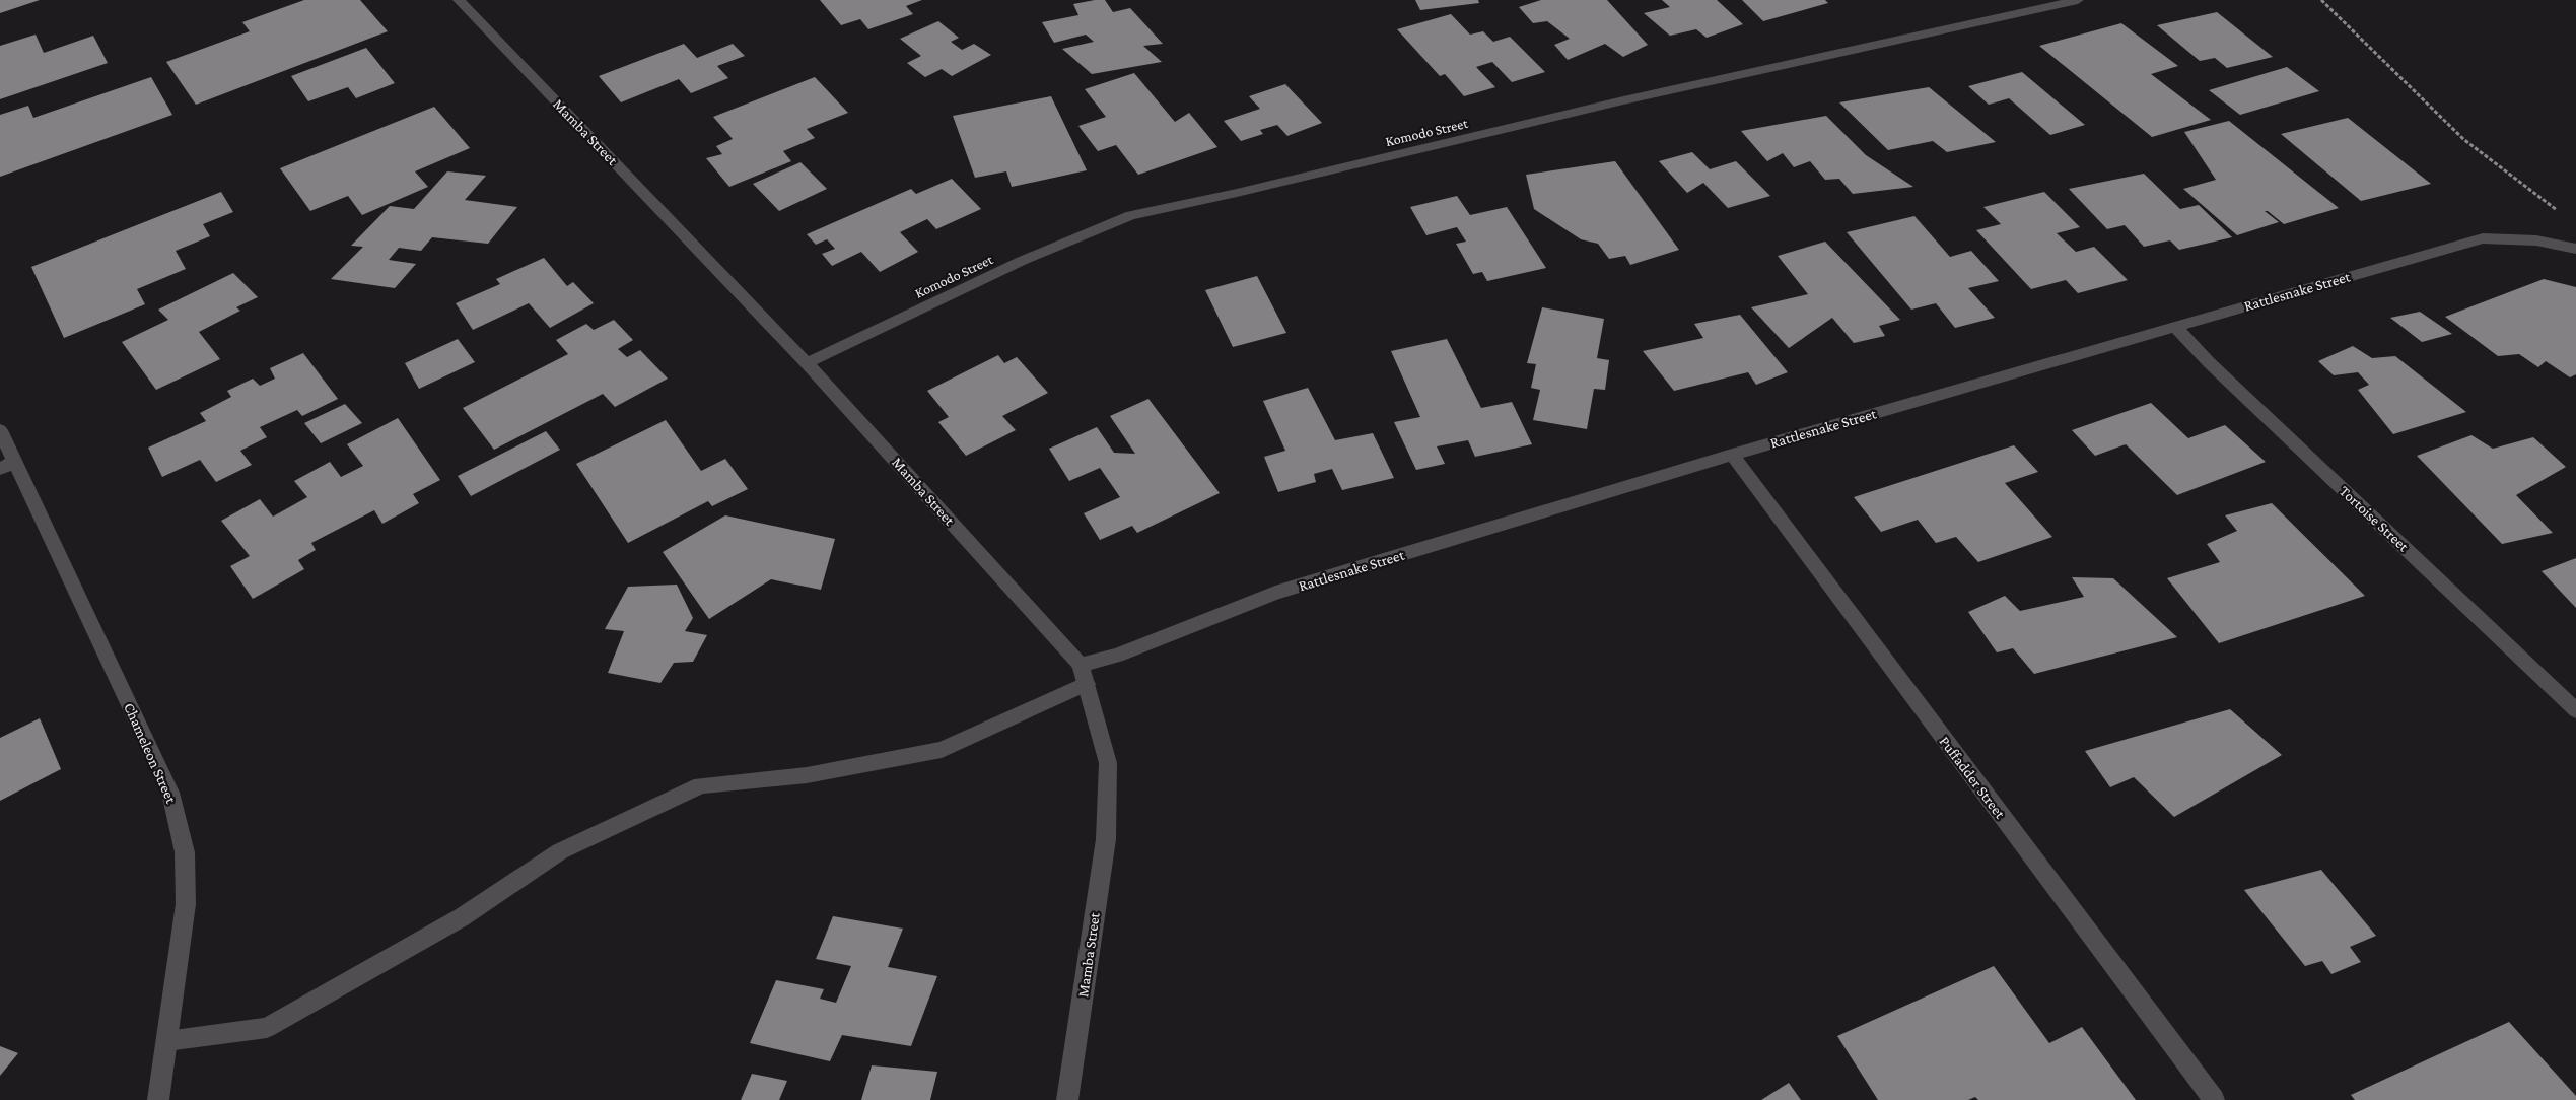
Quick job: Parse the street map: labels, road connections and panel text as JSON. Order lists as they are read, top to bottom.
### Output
{
  "streets": {
    "street": [
      "Mamba Street",
      "Komodo Street",
      "Rattlesnake Street",
      "Tortoise Street",
      "Chameleon Street",
      "Puffadder Street"
    ]
  },
  "crossings": [
    ["Mamba Street", "Komodo Street"],
    ["Mamba Street", "Rattlesnake Street"],
    ["Rattlesnake Street", "Tortoise Street"],
    ["Rattlesnake Street", "Puffadder Street"]
  ]
}
